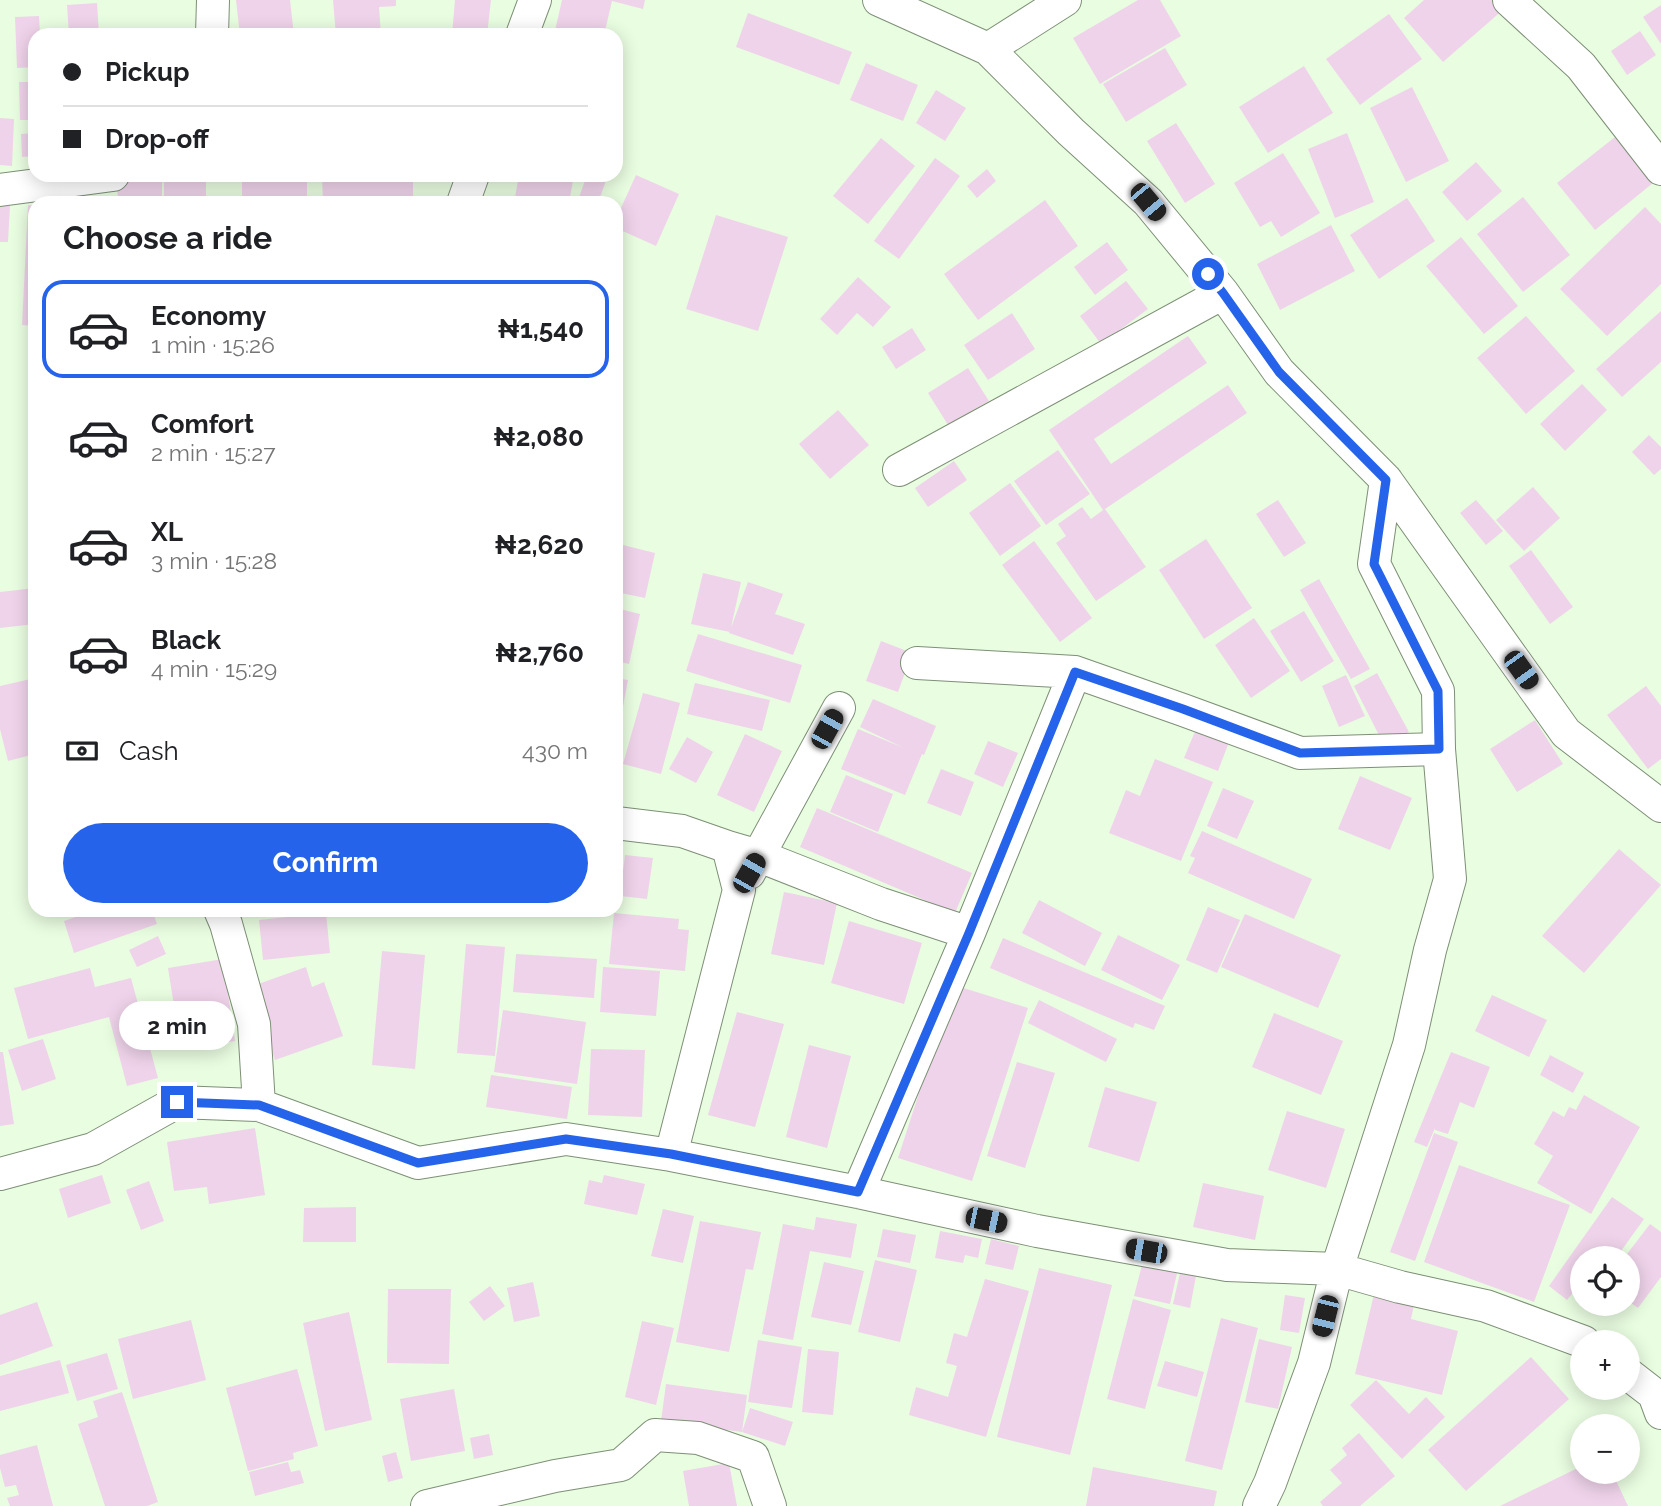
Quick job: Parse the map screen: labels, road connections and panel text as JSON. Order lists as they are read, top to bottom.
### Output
{
  "page": {
    "banner": ["Pickup", "Drop-off"],
    "heading": "Choose a ride",
    "list": [
      {
        "name": "Economy",
        "note": "1 min · 15:26",
        "value": "₦1,540"
      },
      {
        "name": "Comfort",
        "note": "2 min · 15:27",
        "value": "₦2,080"
      },
      {
        "name": "XL",
        "note": "3 min · 15:28",
        "value": "₦2,620"
      },
      {
        "name": "Black",
        "note": "4 min · 15:29",
        "value": "₦2,760"
      }
    ],
    "pay": ["Cash", "430 m"],
    "buttons": "Confirm",
    "bubble": "2 min",
    "map_buttons": ["+", "−"]
  }
}
